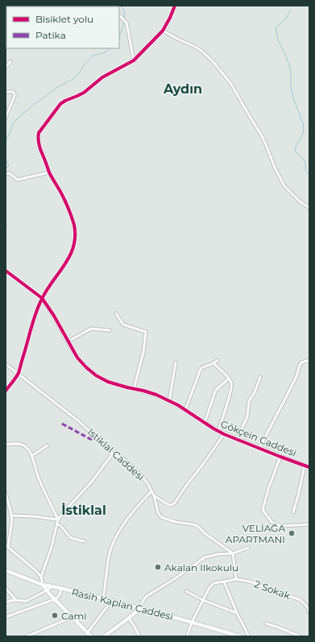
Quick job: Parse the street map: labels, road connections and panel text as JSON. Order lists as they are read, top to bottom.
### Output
{
  "streets": {
    "street": [
      "Gökçein Caddesi",
      "Istiklal Caddesi",
      "2 Sokak",
      "Rasih Kaplan Caddesi"
    ]
  },
  "districts": ["Aydın", "İstiklal"],
  "places": ["VELİAĞA APARTMANI", "Akalan Ilkokulu", "Cami"],
  "legend": ["Bisiklet yolu", "Patika"]
}
